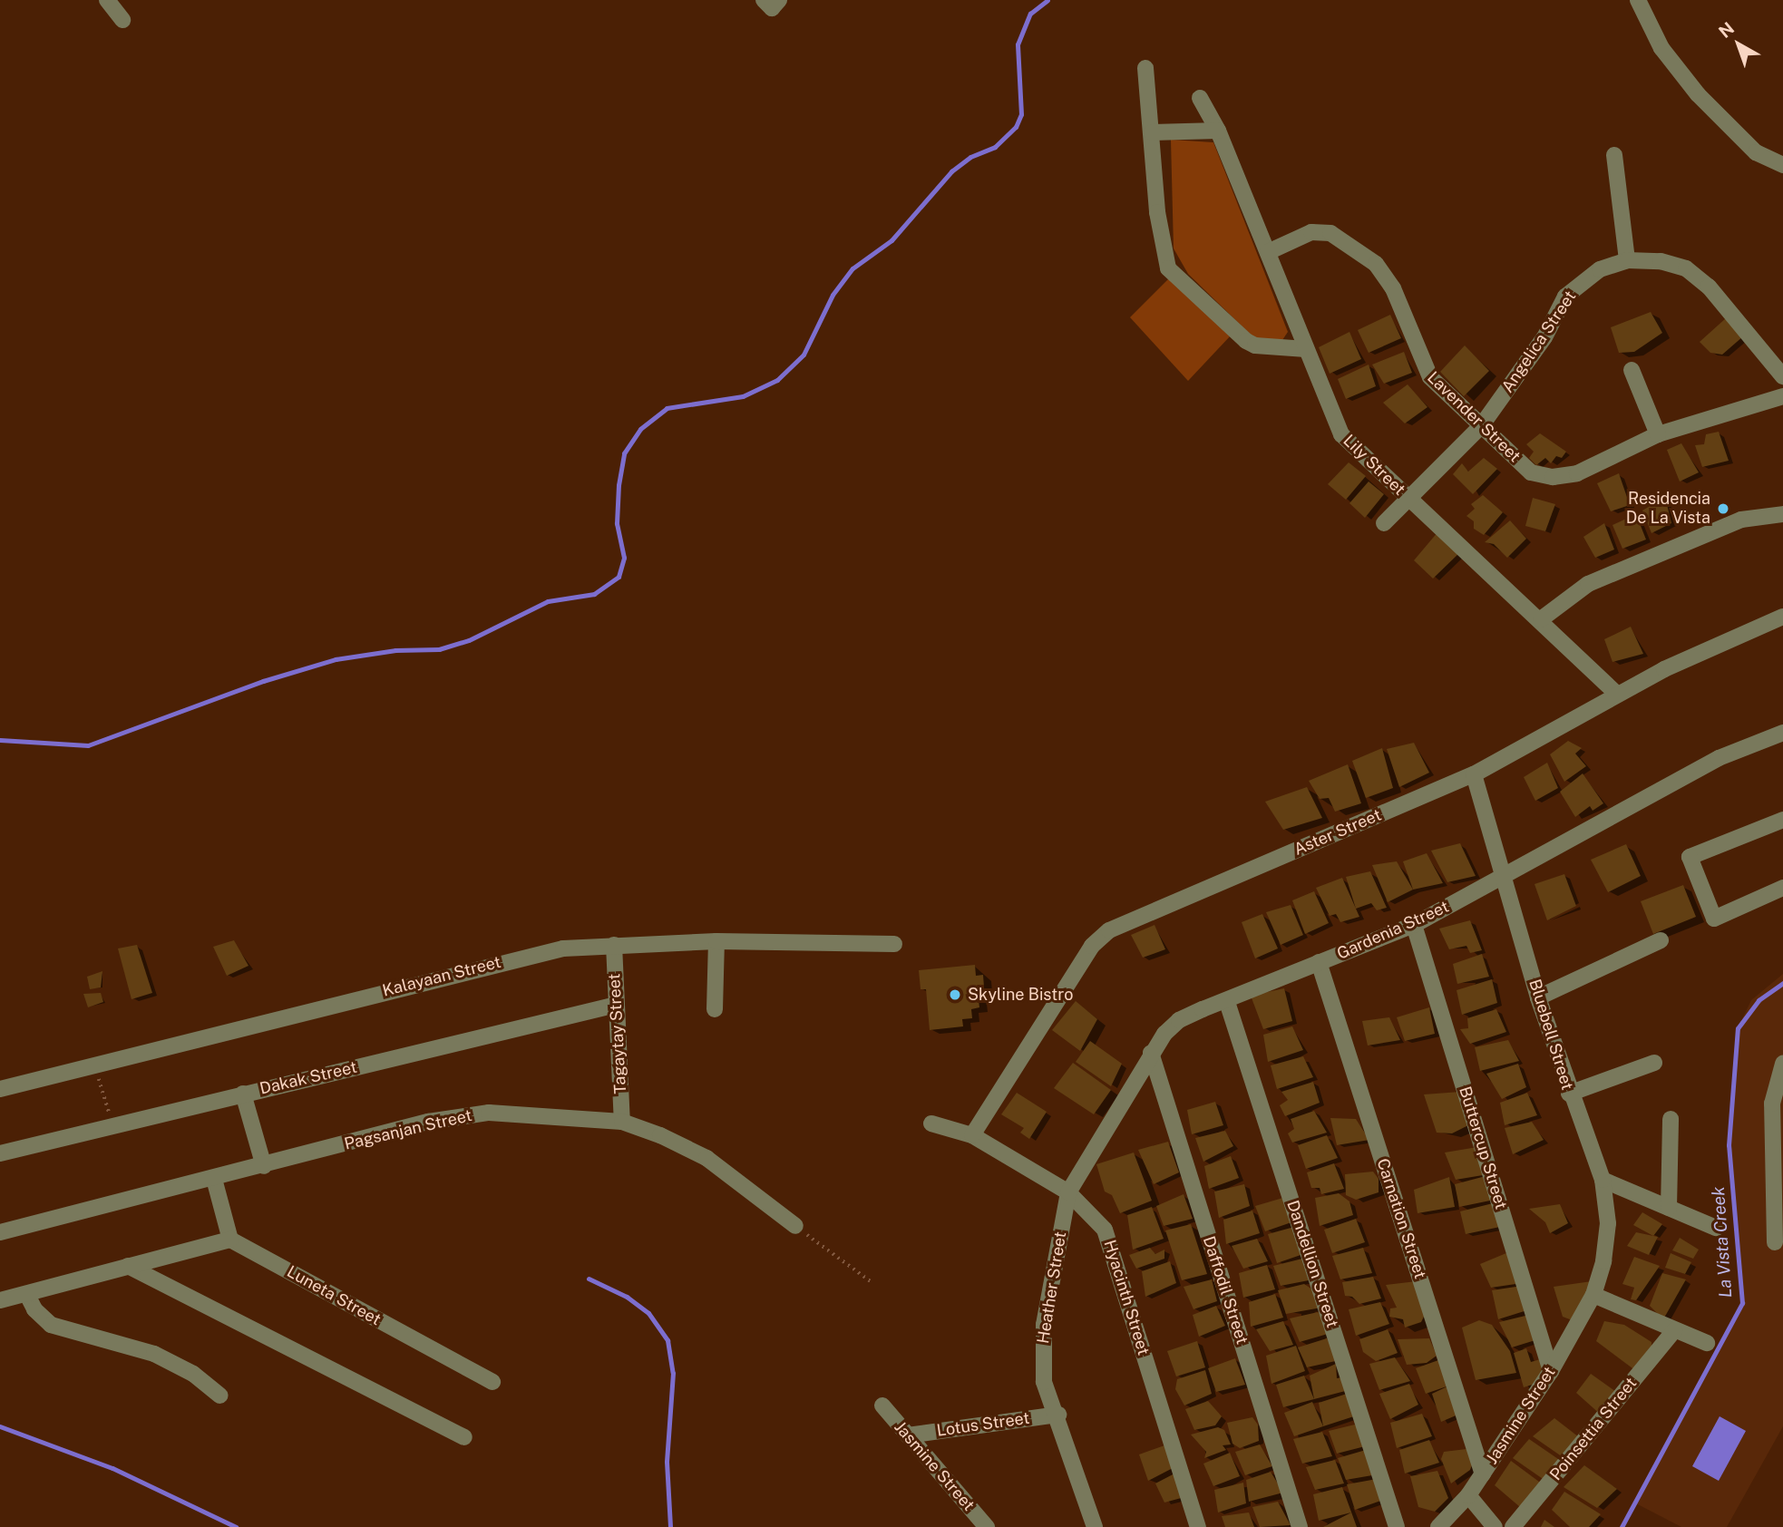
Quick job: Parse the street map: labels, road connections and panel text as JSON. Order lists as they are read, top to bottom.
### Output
{
  "streets": {
    "street": [
      "Angelica Street",
      "Lavender Street",
      "Lily Street",
      "Aster Street",
      "Gardenia Street",
      "Kalayaan Street",
      "Tagaytay Street",
      "Bluebell Street",
      "Dakak Street",
      "Pagsanjan Street",
      "Buttercup Street",
      "Carnation Street",
      "Dandellion Street",
      "Heather Street",
      "Daffodil Street",
      "Luneta Street",
      "Hyacinth Street",
      "Jasmine Street",
      "Lotus Street",
      "Poinsettia Street"
    ]
  },
  "crossings": [
    ["Angelica Street", "Lavender Street"],
    ["Angelica Street", "Lily Street"],
    ["Lavender Street", "Lily Street"],
    ["Lily Street", "Aster Street"],
    ["Aster Street", "Bluebell Street"],
    ["Aster Street", "Hyacinth Street"],
    ["Gardenia Street", "Bluebell Street"],
    ["Gardenia Street", "Buttercup Street"],
    ["Gardenia Street", "Carnation Street"],
    ["Gardenia Street", "Dandellion Street"],
    ["Gardenia Street", "Heather Street"],
    ["Gardenia Street", "Daffodil Street"],
    ["Gardenia Street", "Hyacinth Street"],
    ["Kalayaan Street", "Tagaytay Street"],
    ["Tagaytay Street", "Dakak Street"],
    ["Tagaytay Street", "Pagsanjan Street"],
    ["Bluebell Street", "Jasmine Street"],
    ["Buttercup Street", "Jasmine Street"],
    ["Carnation Street", "Jasmine Street"],
    ["Heather Street", "Hyacinth Street"],
    ["Heather Street", "Lotus Street"],
    ["Jasmine Street", "Lotus Street"]
  ],
  "water": ["La Vista Creek"],
  "places": ["Residencia De La Vista", "Skyline Bistro"],
  "north": "top left"
}
